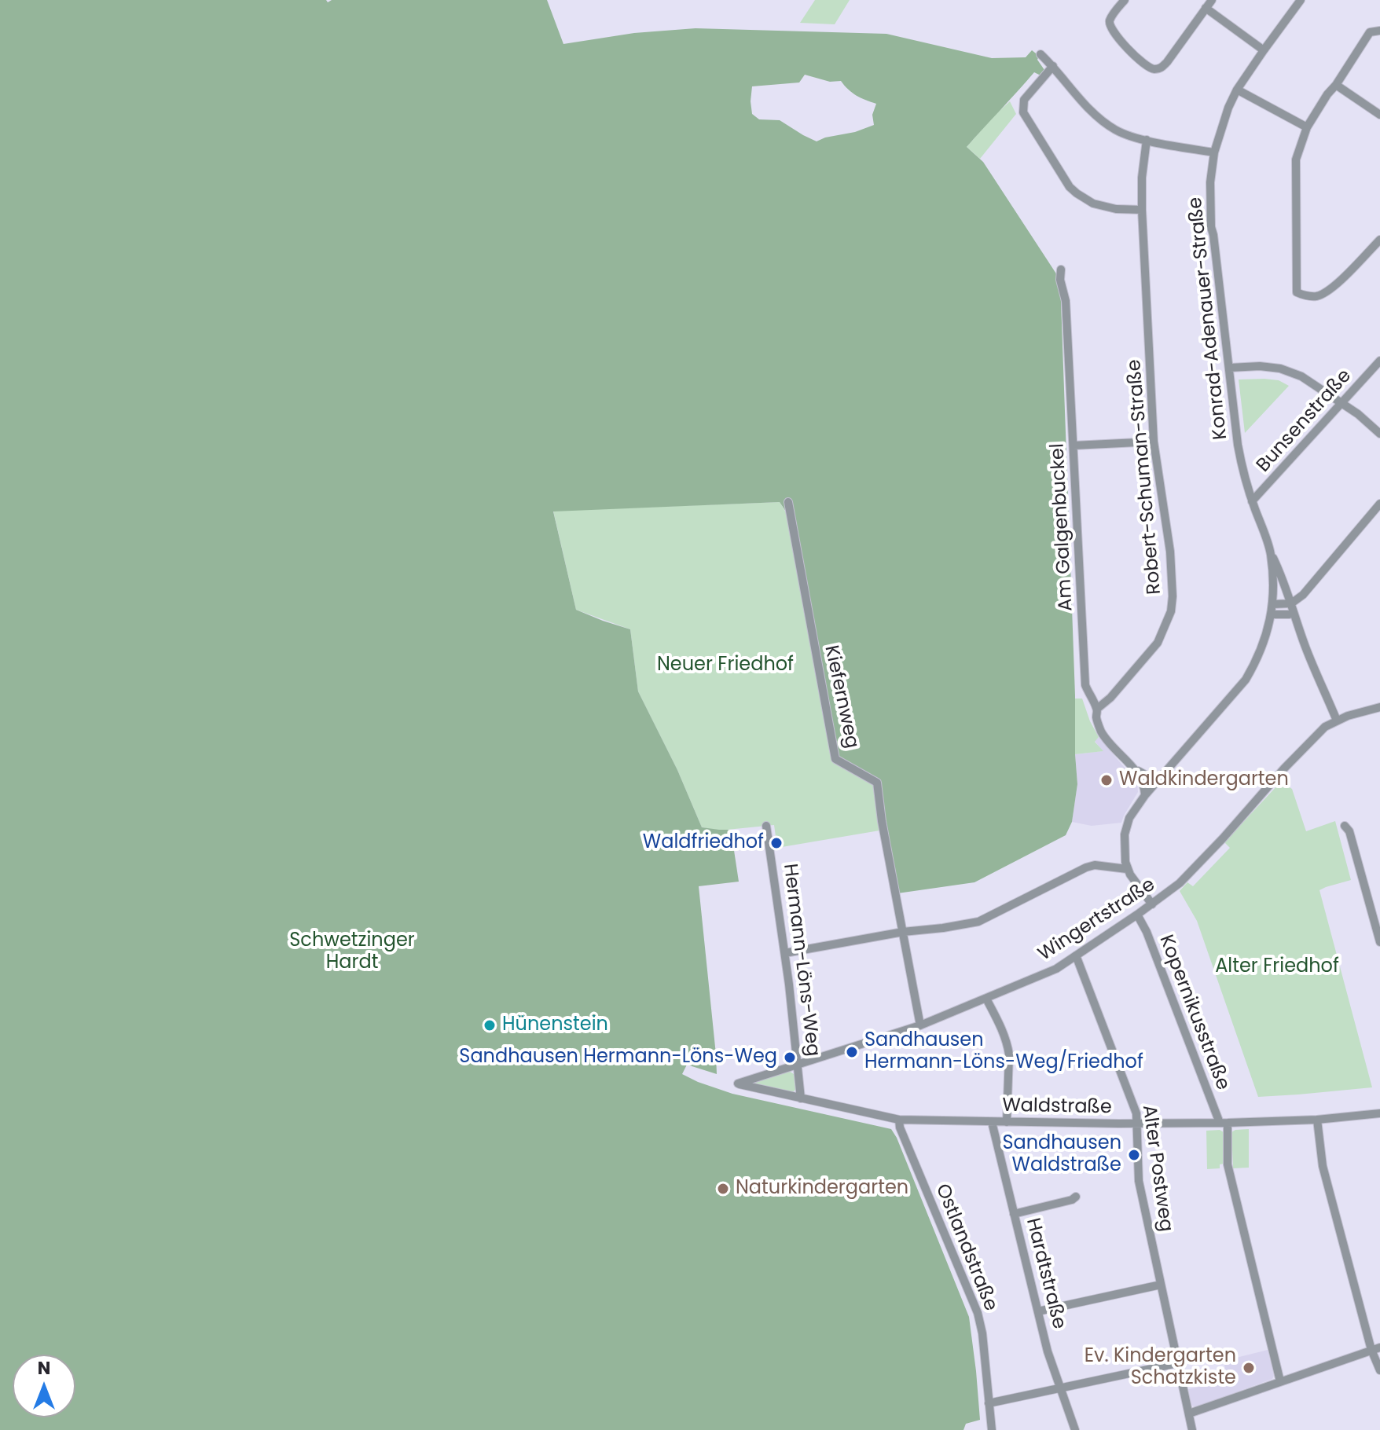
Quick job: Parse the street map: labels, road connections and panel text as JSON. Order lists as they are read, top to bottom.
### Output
{
  "streets": {
    "street": [
      "Konrad-Adenauer-Straße",
      "Bunsenstraße",
      "Robert-Schuman-Straße",
      "Am Galgenbuckel",
      "Kiefernweg",
      "Wingertstraße",
      "Hermann-Löns-Weg",
      "Kopernikusstraße",
      "Waldstraße",
      "Alter Postweg",
      "Ostlandstraße",
      "Hardtstraße"
    ]
  },
  "crossings": [
    ["Konrad-Adenauer-Straße", "Bunsenstraße"],
    ["Konrad-Adenauer-Straße", "Am Galgenbuckel"],
    ["Robert-Schuman-Straße", "Am Galgenbuckel"],
    ["Kiefernweg", "Wingertstraße"],
    ["Wingertstraße", "Hermann-Löns-Weg"],
    ["Wingertstraße", "Kopernikusstraße"],
    ["Wingertstraße", "Waldstraße"],
    ["Wingertstraße", "Alter Postweg"],
    ["Hermann-Löns-Weg", "Waldstraße"],
    ["Kopernikusstraße", "Waldstraße"],
    ["Waldstraße", "Alter Postweg"],
    ["Waldstraße", "Ostlandstraße"],
    ["Waldstraße", "Hardtstraße"]
  ],
  "parks": ["Neuer Friedhof", "Schwetzinger Hardt", "Alter Friedhof"],
  "places": [
    "Waldkindergarten",
    "Waldfriedhof",
    "Hünenstein",
    "Sandhausen Hermann-Löns-Weg/Friedhof",
    "Sandhausen Hermann-Löns-Weg",
    "Sandhausen Waldstraße",
    "Naturkindergarten",
    "Ev. Kindergarten Schatzkiste"
  ],
  "north": "top"
}
